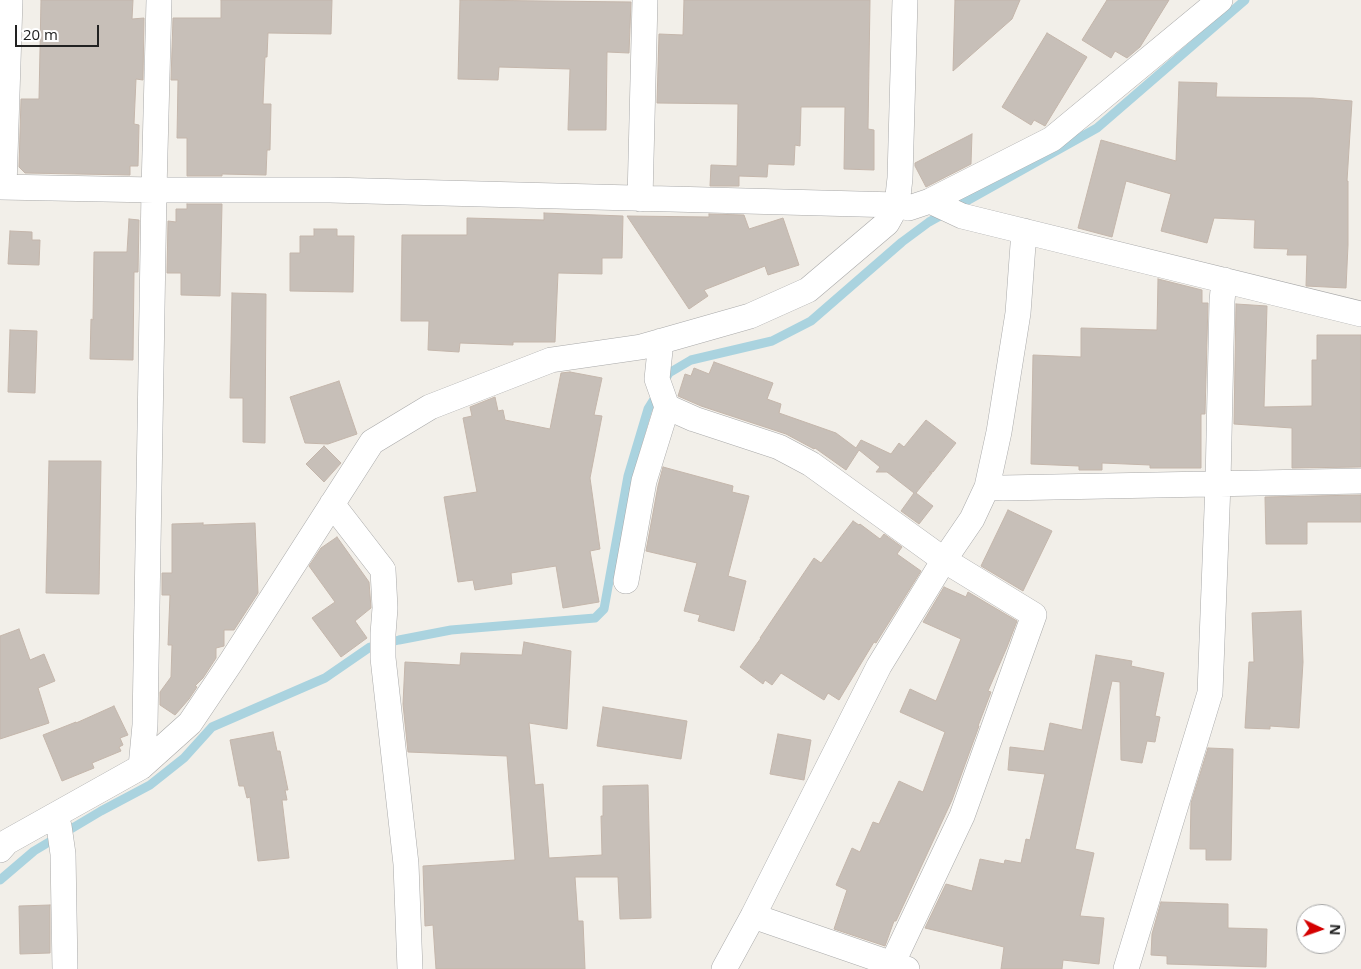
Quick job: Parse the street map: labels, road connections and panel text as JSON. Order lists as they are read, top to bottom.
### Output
{
  "scale_bar": "20 m",
  "north": "right"
}
